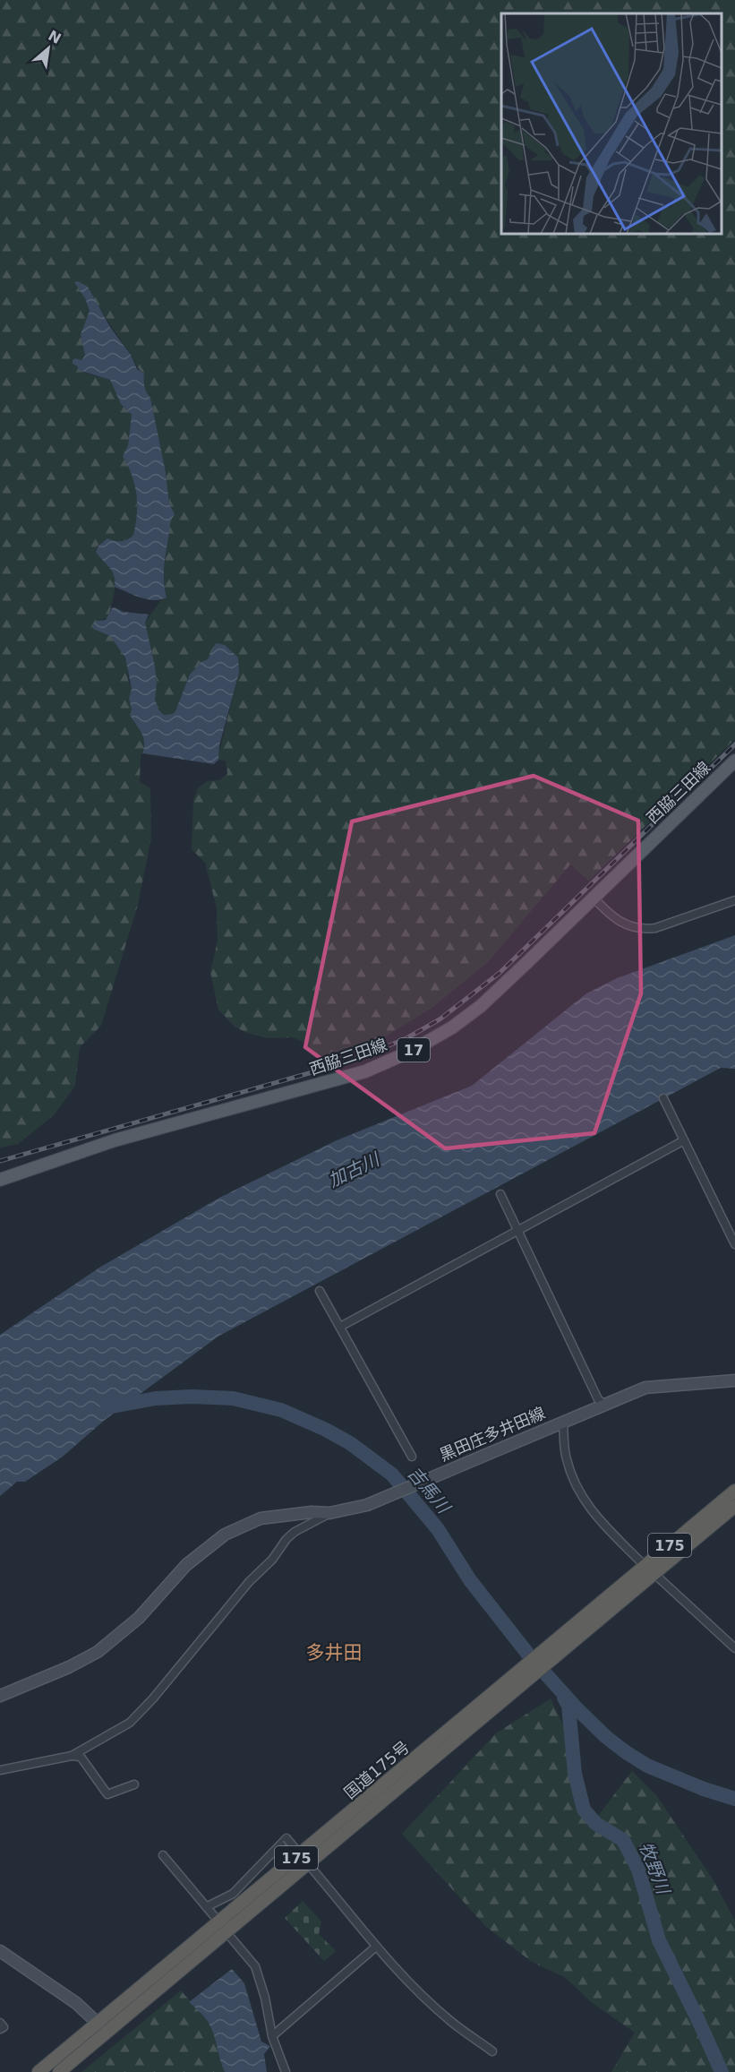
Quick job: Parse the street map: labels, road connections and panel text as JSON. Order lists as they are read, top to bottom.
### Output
{
  "streets": {
    "highway": ["175", "国道175号"],
    "main road": ["西脇三田線", "17", "黒田庄多井田線"]
  },
  "districts": ["多井田"],
  "water": ["加古川", "吉馬川", "牧野川"],
  "north": "top right"
}
